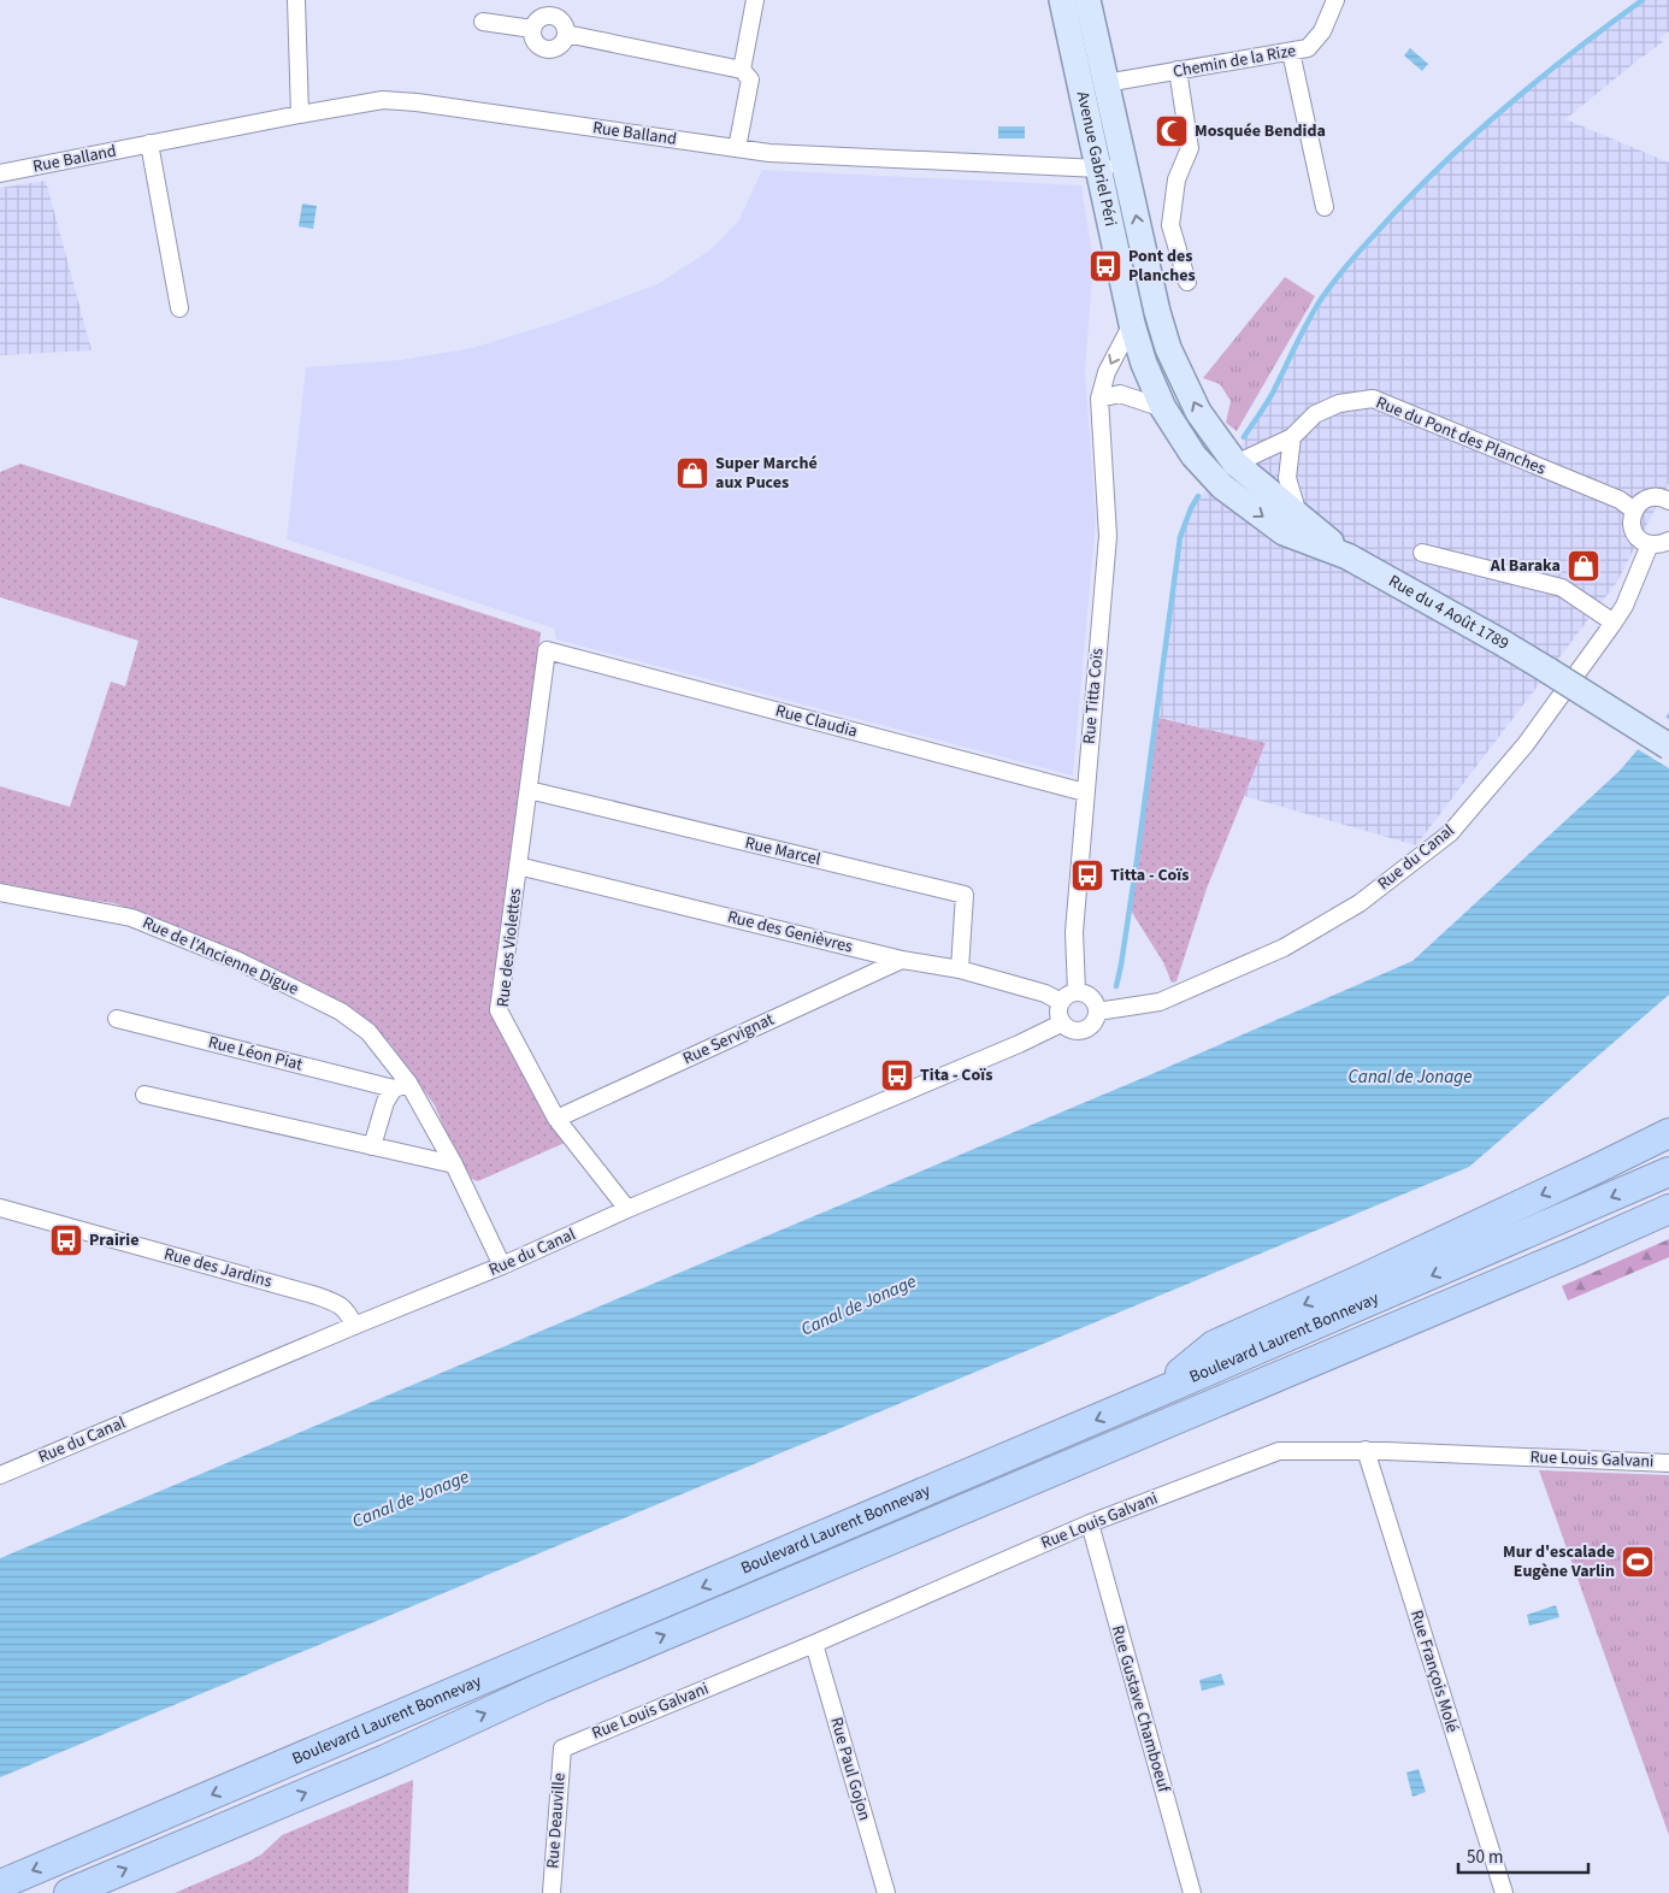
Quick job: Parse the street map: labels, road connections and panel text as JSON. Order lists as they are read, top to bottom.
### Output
{
  "streets": {
    "highway": ["Boulevard Laurent Bonnevay"],
    "main road": ["Avenue Gabriel Péri", "Rue du 4 Août 1789"],
    "street": [
      "Chemin de la Rize",
      "Rue Balland",
      "Rue du Pont des Planches",
      "Rue Titta Coïs",
      "Rue Claudia",
      "Rue Marcel",
      "Rue du Canal",
      "Rue des Genièvres",
      "Rue des Violettes",
      "Rue de l'Ancienne Digue",
      "Rue Servignat",
      "Rue Léon Piat",
      "Rue des Jardins",
      "Rue Louis Galvani",
      "Rue François Molé",
      "Rue Gustave Chamboeuf",
      "Rue Paul Gojon",
      "Rue Deauville"
    ]
  },
  "crossings": [
    ["Chemin de la Rize", "Avenue Gabriel Péri"],
    ["Rue Balland", "Avenue Gabriel Péri"],
    ["Avenue Gabriel Péri", "Rue du Pont des Planches"],
    ["Avenue Gabriel Péri", "Rue du 4 Août 1789"],
    ["Avenue Gabriel Péri", "Rue Titta Coïs"],
    ["Rue du Pont des Planches", "Rue du 4 Août 1789"],
    ["Rue Titta Coïs", "Rue Claudia"],
    ["Rue Titta Coïs", "Rue du Canal"],
    ["Rue Titta Coïs", "Rue des Genièvres"],
    ["Rue Claudia", "Rue des Violettes"],
    ["Rue Marcel", "Rue des Genièvres"],
    ["Rue Marcel", "Rue des Violettes"],
    ["Rue du Canal", "Rue des Genièvres"],
    ["Rue du Canal", "Rue des Violettes"],
    ["Rue du Canal", "Rue des Jardins"],
    ["Rue des Genièvres", "Rue des Violettes"],
    ["Rue des Genièvres", "Rue Servignat"],
    ["Rue des Violettes", "Rue Servignat"],
    ["Rue de l'Ancienne Digue", "Rue Léon Piat"],
    ["Rue Louis Galvani", "Rue François Molé"],
    ["Rue Louis Galvani", "Rue Gustave Chamboeuf"],
    ["Rue Louis Galvani", "Rue Paul Gojon"],
    ["Rue Louis Galvani", "Rue Deauville"]
  ],
  "water": ["Canal de Jonage"],
  "places": {
    "mosque": ["Mosquée Bendida"],
    "bus stop": [
      "Pont des Planches",
      "Titta - Coïs",
      "Tita - Coïs",
      "Prairie"
    ],
    "shop": ["Super Marché aux Puces", "Al Baraka"],
    "sports": ["Mur d'escalade Eugène Varlin"]
  },
  "scale_bar": "50 m"
}
